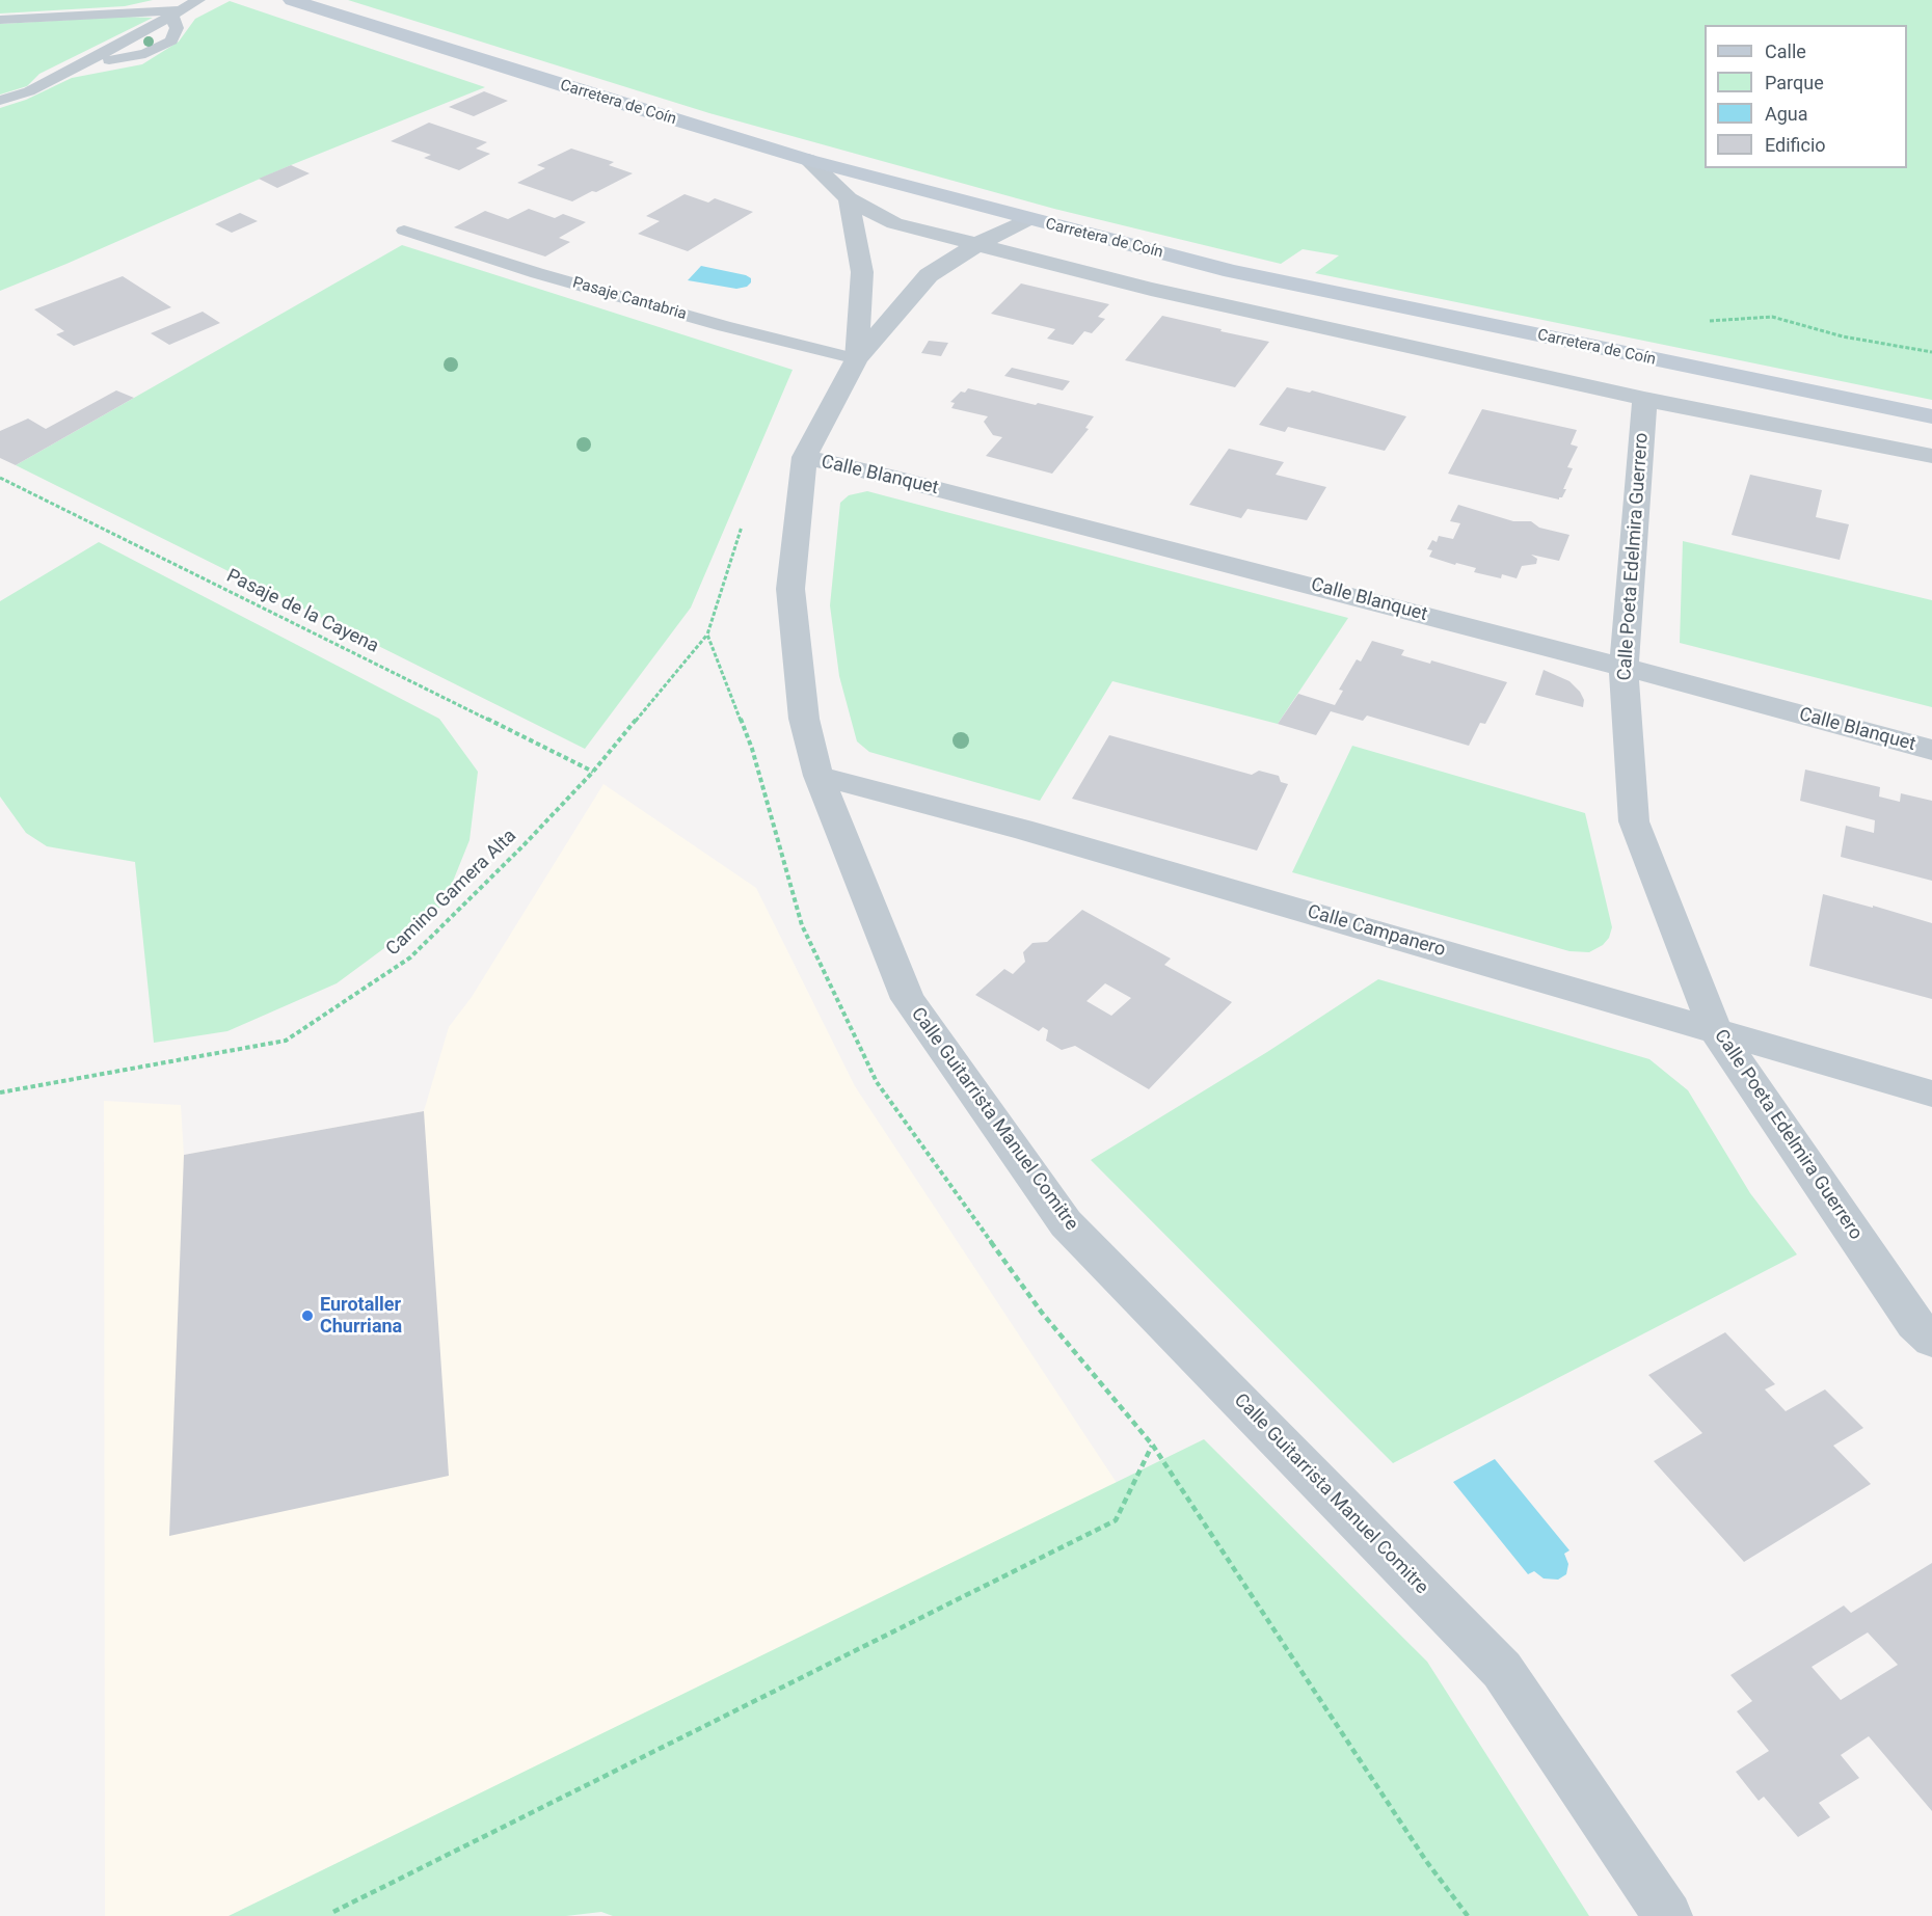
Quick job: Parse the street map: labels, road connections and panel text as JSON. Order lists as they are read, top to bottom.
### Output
{
  "streets": {
    "street": [
      "Carretera de Coín",
      "Calle Blanquet",
      "Calle Poeta Edelmira Guerrero",
      "Calle Campanero",
      "Calle Guitarrista Manuel Comitre"
    ],
    "lane": ["Pasaje Cantabria"],
    "path": ["Pasaje de la Cayena", "Camino Gamera Alta"]
  },
  "crossings": [
    ["Carretera de Coín", "Calle Poeta Edelmira Guerrero"],
    ["Carretera de Coín", "Calle Guitarrista Manuel Comitre"],
    ["Pasaje Cantabria", "Calle Guitarrista Manuel Comitre"],
    ["Calle Blanquet", "Calle Poeta Edelmira Guerrero"],
    ["Calle Blanquet", "Calle Guitarrista Manuel Comitre"],
    ["Calle Poeta Edelmira Guerrero", "Calle Campanero"],
    ["Pasaje de la Cayena", "Camino Gamera Alta"],
    ["Calle Campanero", "Calle Guitarrista Manuel Comitre"]
  ],
  "places": ["Eurotaller Churriana"],
  "legend": [
    "Calle",
    "Parque",
    "Agua",
    "Edificio"
  ]
}
